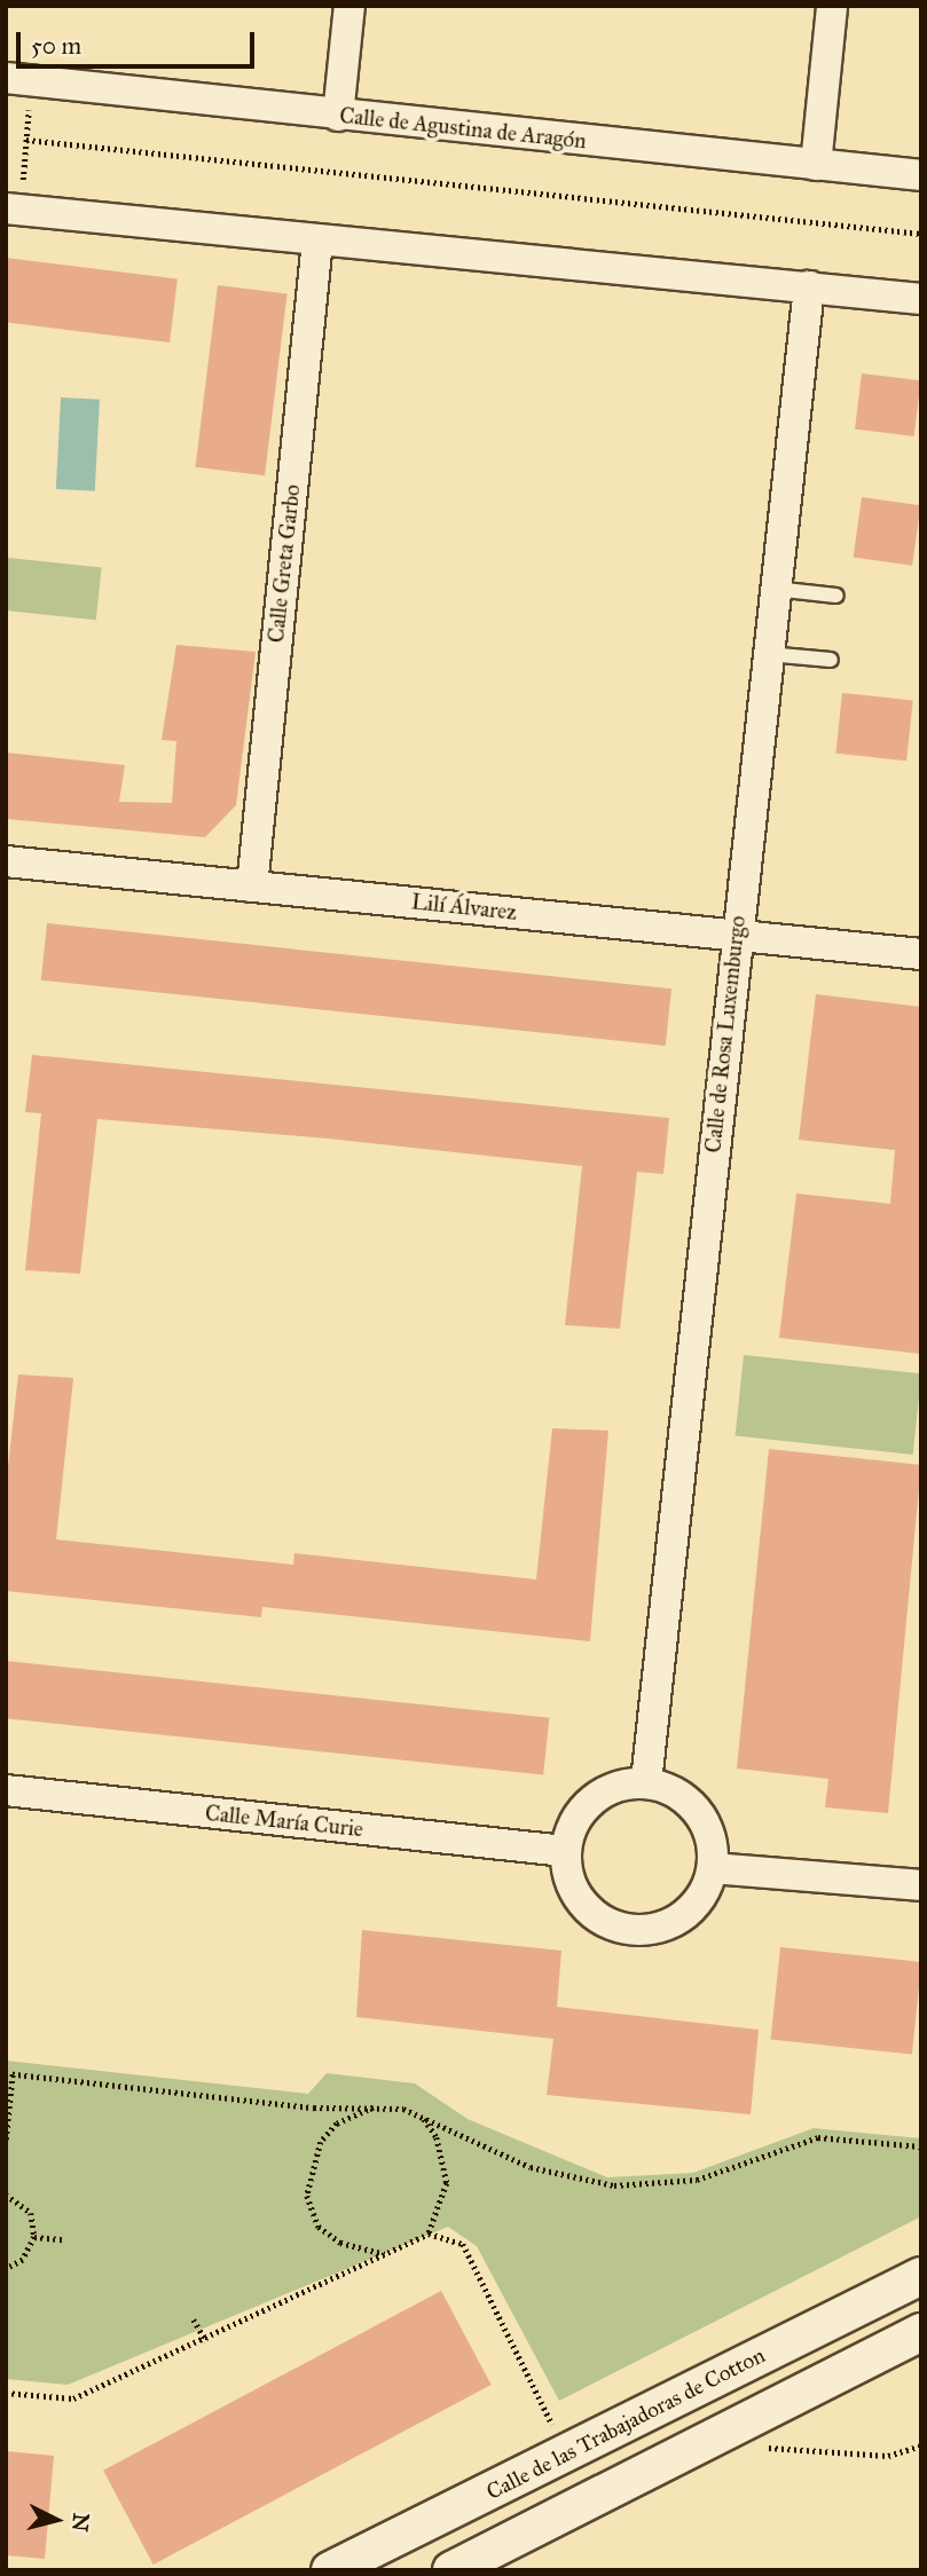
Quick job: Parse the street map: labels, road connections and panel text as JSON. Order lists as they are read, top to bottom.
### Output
{
  "streets": {
    "street": [
      "Calle de Agustina de Aragón",
      "Calle Greta Garbo",
      "Lilí Álvarez",
      "Calle de Rosa Luxemburgo",
      "Calle María Curie",
      "Calle de las Trabajadoras de Cotton"
    ]
  },
  "crossings": [
    ["Calle Greta Garbo", "Lilí Álvarez"],
    ["Lilí Álvarez", "Calle de Rosa Luxemburgo"],
    ["Calle de Rosa Luxemburgo", "Calle María Curie"]
  ],
  "scale_bar": "50 m",
  "north": "right"
}
